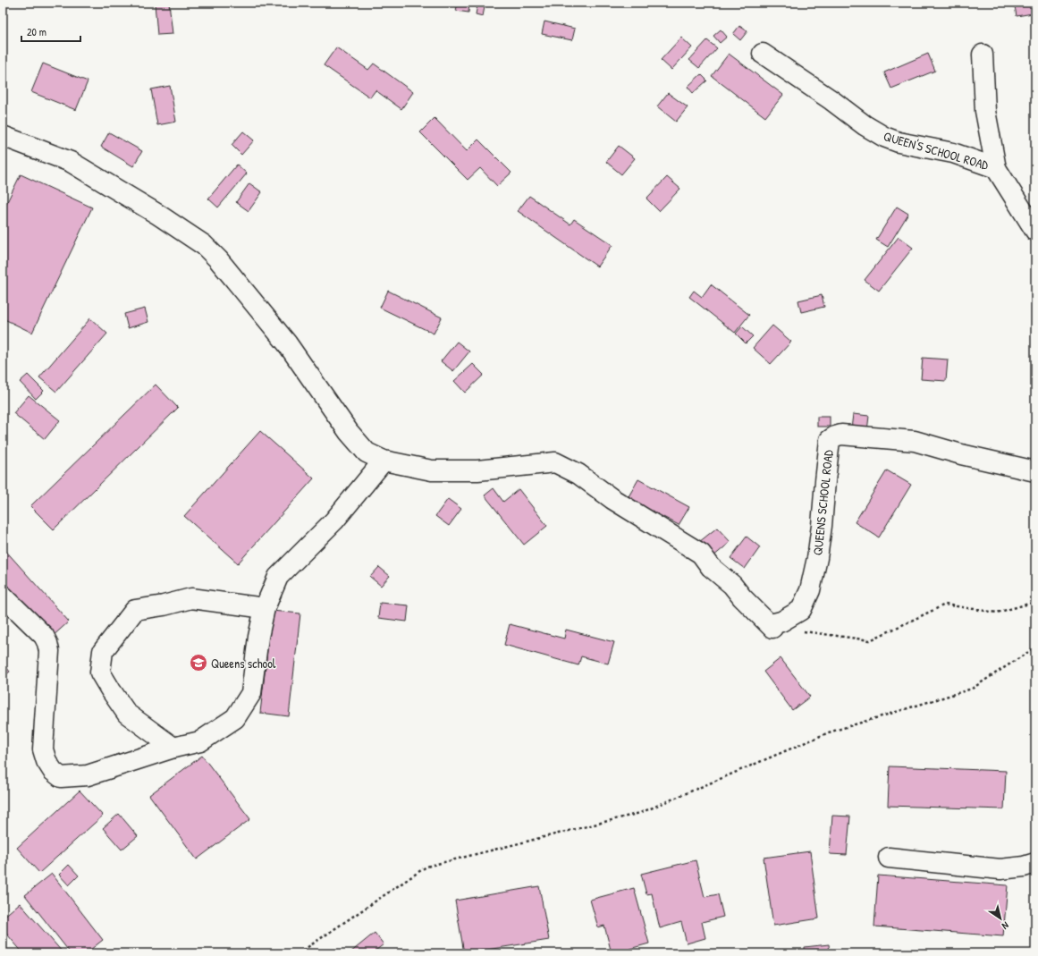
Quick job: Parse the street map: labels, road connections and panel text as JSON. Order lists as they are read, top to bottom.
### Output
{
  "streets": {
    "street": ["QUEEN'S SCHOOL ROAD", "QUEENS SCHOOL ROAD"]
  },
  "places": {
    "school or university": ["Queens school"]
  },
  "scale_bar": "20 m",
  "north": "bottom right"
}
